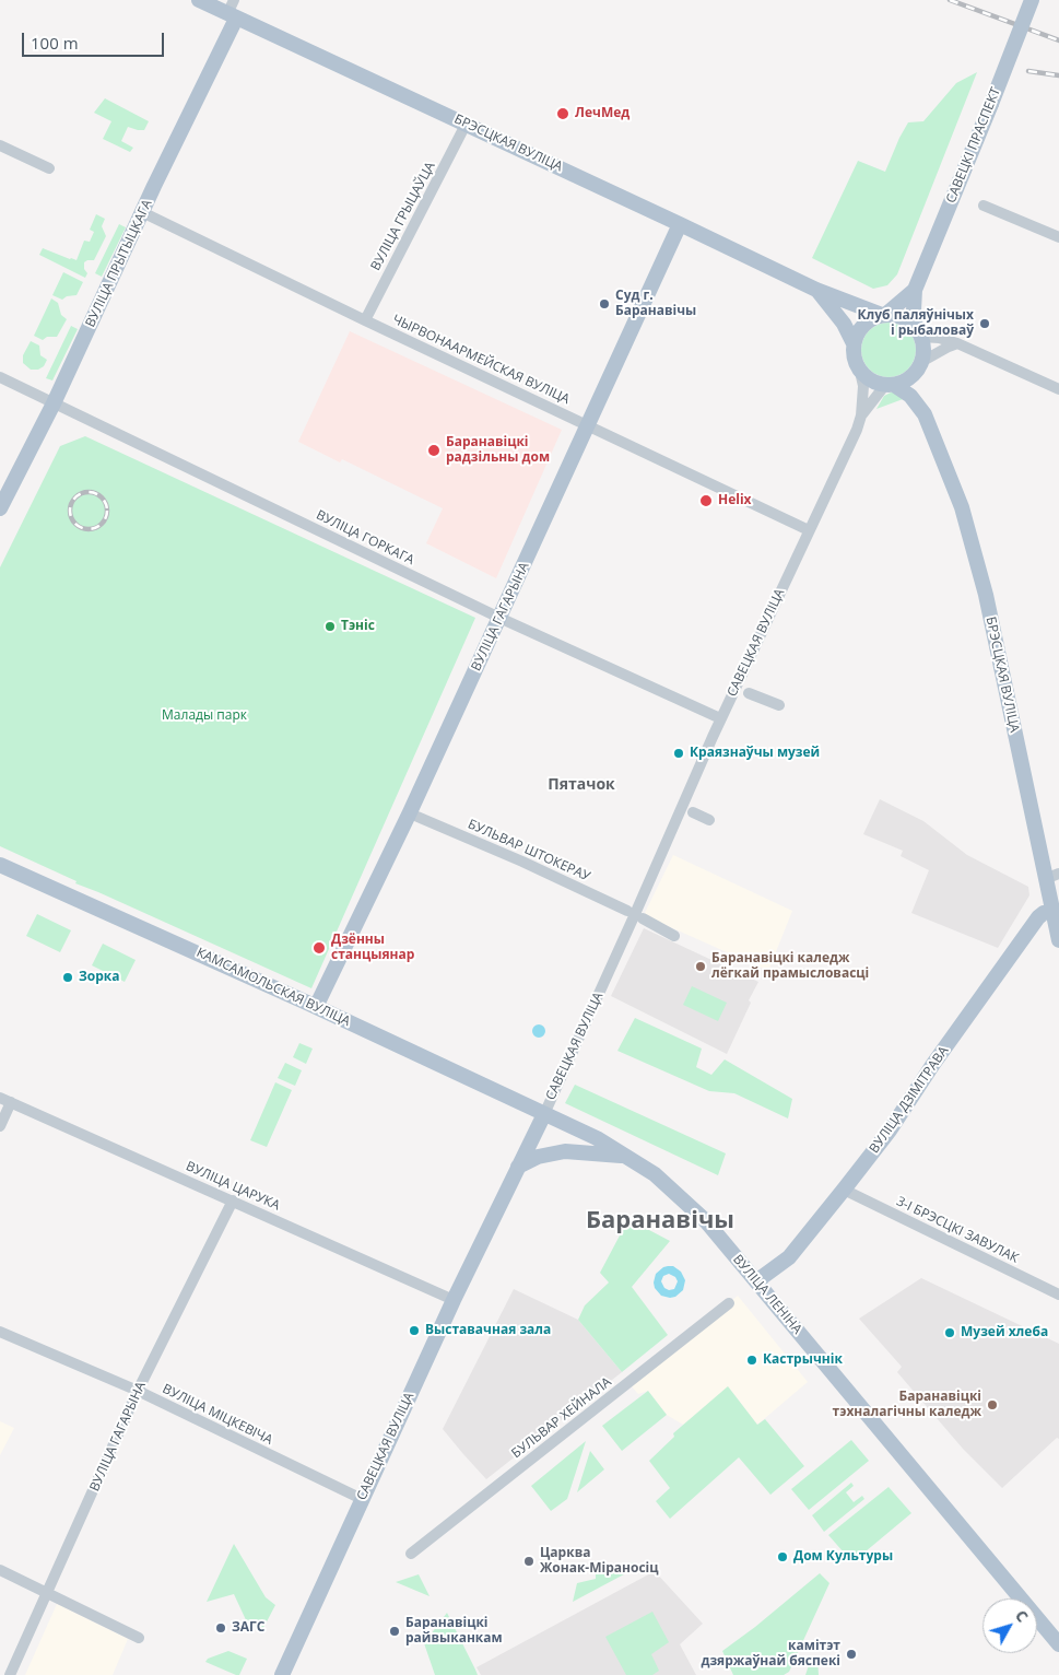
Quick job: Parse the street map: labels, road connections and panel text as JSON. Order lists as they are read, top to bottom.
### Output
{
  "streets": {
    "main road": [
      "БРЭСЦКАЯ ВУЛІЦА",
      "САВЕЦКІ ПРАСПЕКТ",
      "ВУЛІЦА ПРЫТЫЦКАГА",
      "ВУЛІЦА ГАГАРЫНА",
      "САВЕЦКАЯ ВУЛІЦА",
      "КАМСАМОЛЬСКАЯ ВУЛІЦА",
      "ВУЛІЦА ДЗІМІТРАВА",
      "ВУЛІЦА ЛЕНІНА"
    ],
    "street": [
      "ВУЛІЦА ГРЫЦАЎЦА",
      "ЧЫРВОНААРМЕЙСКАЯ ВУЛІЦА",
      "ВУЛІЦА ГОРКАГА",
      "БУЛЬВАР ШТОКЕРАУ",
      "ВУЛІЦА ЦАРУКА",
      "3-І БРЭСЦКІ ЗАВУЛАК",
      "ВУЛІЦА МІЦКЕВІЧА",
      "БУЛЬВАР ХЕЙНАЛА"
    ]
  },
  "crossings": [
    ["БРЭСЦКАЯ ВУЛІЦА", "САВЕЦКІ ПРАСПЕКТ"],
    ["БРЭСЦКАЯ ВУЛІЦА", "ВУЛІЦА ГРЫЦАЎЦА"],
    ["БРЭСЦКАЯ ВУЛІЦА", "ВУЛІЦА ПРЫТЫЦКАГА"],
    ["БРЭСЦКАЯ ВУЛІЦА", "ВУЛІЦА ГАГАРЫНА"],
    ["БРЭСЦКАЯ ВУЛІЦА", "САВЕЦКАЯ ВУЛІЦА"],
    ["БРЭСЦКАЯ ВУЛІЦА", "ВУЛІЦА ДЗІМІТРАВА"],
    ["САВЕЦКІ ПРАСПЕКТ", "САВЕЦКАЯ ВУЛІЦА"],
    ["ВУЛІЦА ГРЫЦАЎЦА", "ЧЫРВОНААРМЕЙСКАЯ ВУЛІЦА"],
    ["ВУЛІЦА ПРЫТЫЦКАГА", "ЧЫРВОНААРМЕЙСКАЯ ВУЛІЦА"],
    ["ВУЛІЦА ПРЫТЫЦКАГА", "ВУЛІЦА ГОРКАГА"],
    ["ЧЫРВОНААРМЕЙСКАЯ ВУЛІЦА", "ВУЛІЦА ГАГАРЫНА"],
    ["ЧЫРВОНААРМЕЙСКАЯ ВУЛІЦА", "САВЕЦКАЯ ВУЛІЦА"],
    ["ВУЛІЦА ГОРКАГА", "ВУЛІЦА ГАГАРЫНА"],
    ["ВУЛІЦА ГОРКАГА", "САВЕЦКАЯ ВУЛІЦА"],
    ["ВУЛІЦА ГАГАРЫНА", "КАМСАМОЛЬСКАЯ ВУЛІЦА"],
    ["ВУЛІЦА ГАГАРЫНА", "ВУЛІЦА ЦАРУКА"],
    ["ВУЛІЦА ГАГАРЫНА", "ВУЛІЦА МІЦКЕВІЧА"],
    ["САВЕЦКАЯ ВУЛІЦА", "КАМСАМОЛЬСКАЯ ВУЛІЦА"],
    ["САВЕЦКАЯ ВУЛІЦА", "ВУЛІЦА ЦАРУКА"],
    ["САВЕЦКАЯ ВУЛІЦА", "ВУЛІЦА ЛЕНІНА"],
    ["САВЕЦКАЯ ВУЛІЦА", "ВУЛІЦА МІЦКЕВІЧА"],
    ["КАМСАМОЛЬСКАЯ ВУЛІЦА", "ВУЛІЦА ЛЕНІНА"],
    ["ВУЛІЦА ДЗІМІТРАВА", "3-І БРЭСЦКІ ЗАВУЛАК"],
    ["ВУЛІЦА ДЗІМІТРАВА", "ВУЛІЦА ЛЕНІНА"]
  ],
  "districts": ["Пятачок", "Баранавічы"],
  "parks": ["Малады парк"],
  "places": [
    "ЛечМед",
    "Суд г. Баранавічы",
    "Клуб паляўнічых і рыбаловаў",
    "Баранавіцкі радзільны дом",
    "Helix",
    "Тэніс",
    "Краязнаўчы музей",
    "Дзённы станцыянар",
    "Баранавіцкі каледж лёгкай прамысловасці",
    "Зорка",
    "Выставачная зала",
    "Музей хлеба",
    "Кастрычнік",
    "Баранавіцкі тэхналагічны каледж",
    "Дом Культуры",
    "Царква Жонак-Міраносіц",
    "ЗАГС",
    "Баранавіцкі райвыканкам",
    "камітэт дзяржаўнай бяспекі"
  ],
  "scale_bar": "100 m",
  "north": "top right"
}
